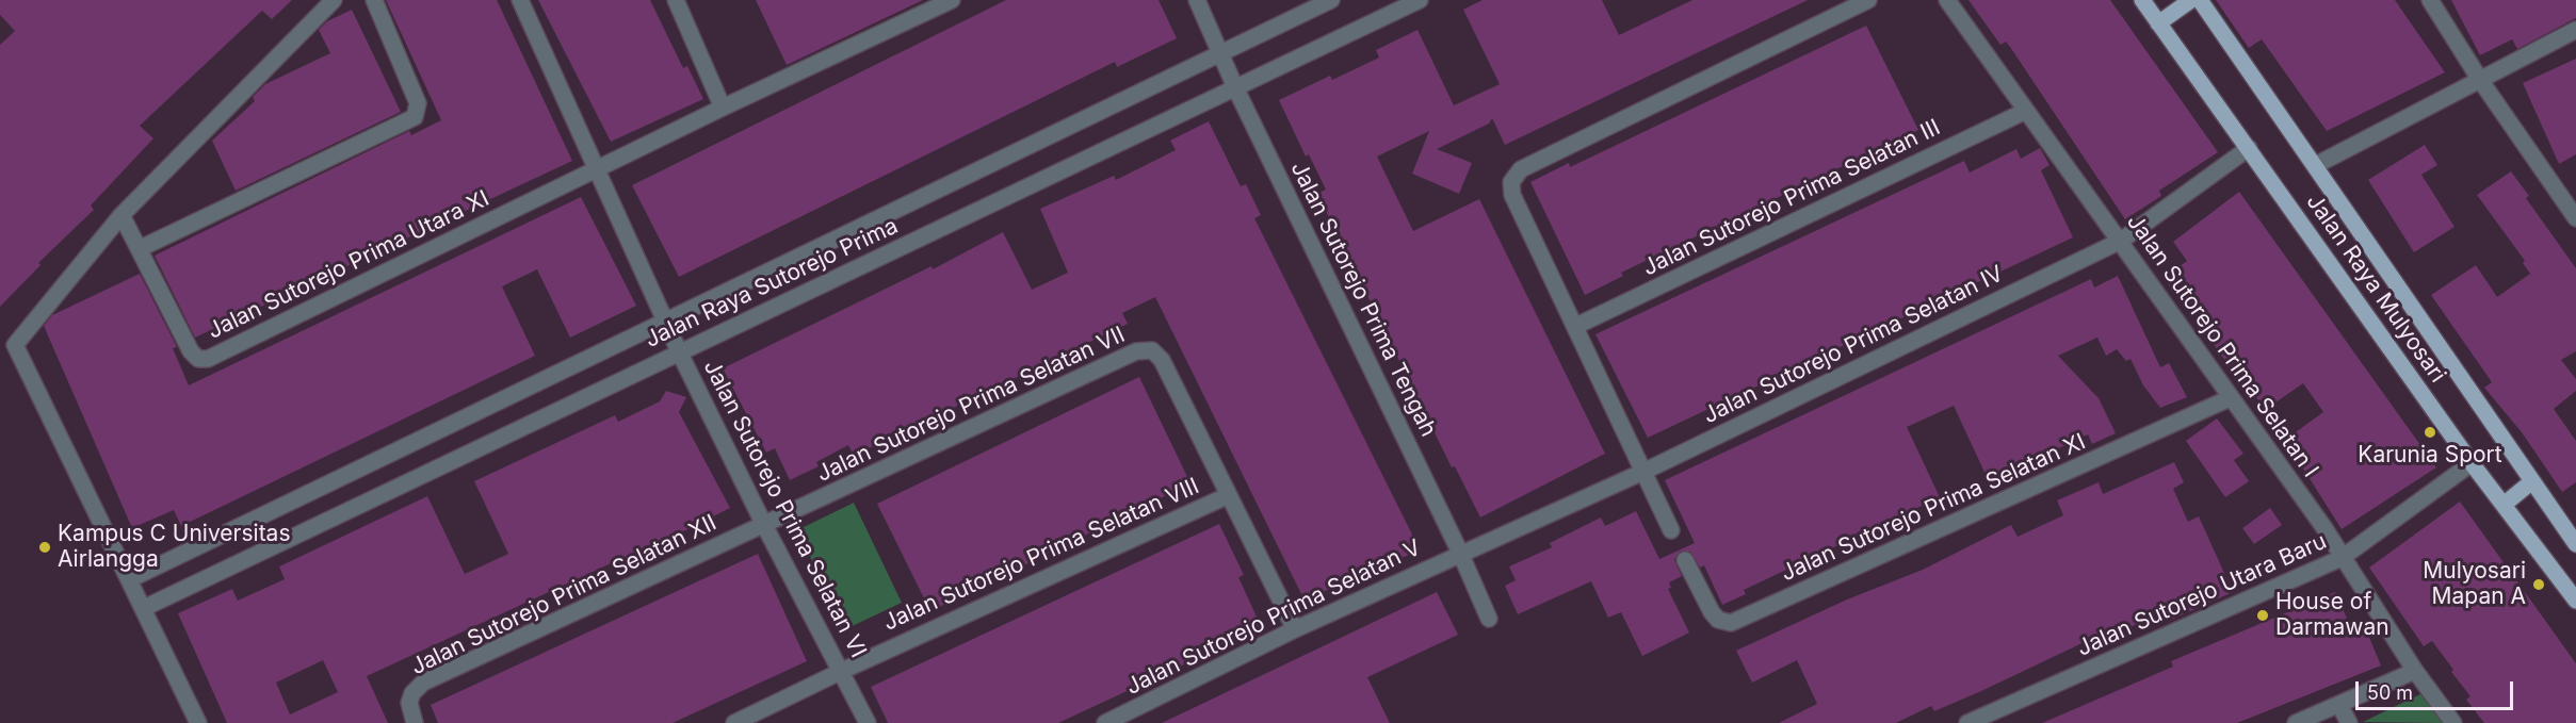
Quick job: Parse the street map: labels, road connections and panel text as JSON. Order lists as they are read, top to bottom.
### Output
{
  "streets": {
    "main road": ["Jalan Raya Mulyosari"],
    "street": [
      "Jalan Sutorejo Prima Selatan III",
      "Jalan Sutorejo Prima Utara XI",
      "Jalan Raya Sutorejo Prima",
      "Jalan Sutorejo Prima Tengah",
      "Jalan Sutorejo Prima Selatan IV",
      "Jalan Sutorejo Prima Selatan I",
      "Jalan Sutorejo Prima Selatan VII",
      "Jalan Sutorejo Prima Selatan XI",
      "Jalan Sutorejo Prima Selatan VI",
      "Jalan Sutorejo Prima Selatan VIII",
      "Jalan Sutorejo Prima Selatan XII",
      "Jalan Sutorejo Utara Baru",
      "Jalan Sutorejo Prima Selatan V"
    ]
  },
  "crossings": [
    ["Jalan Sutorejo Prima Selatan III", "Jalan Sutorejo Prima Selatan I"],
    ["Jalan Sutorejo Prima Utara XI", "Jalan Sutorejo Prima Selatan VI"],
    ["Jalan Raya Sutorejo Prima", "Jalan Sutorejo Prima Tengah"],
    ["Jalan Raya Sutorejo Prima", "Jalan Sutorejo Prima Selatan VI"],
    ["Jalan Raya Mulyosari", "Jalan Sutorejo Prima Selatan IV"],
    ["Jalan Raya Mulyosari", "Jalan Sutorejo Utara Baru"],
    ["Jalan Sutorejo Prima Tengah", "Jalan Sutorejo Prima Selatan IV"],
    ["Jalan Sutorejo Prima Tengah", "Jalan Sutorejo Prima Selatan V"],
    ["Jalan Sutorejo Prima Selatan IV", "Jalan Sutorejo Prima Selatan I"],
    ["Jalan Sutorejo Prima Selatan IV", "Jalan Sutorejo Prima Selatan V"],
    ["Jalan Sutorejo Prima Selatan I", "Jalan Sutorejo Prima Selatan XI"],
    ["Jalan Sutorejo Prima Selatan I", "Jalan Sutorejo Utara Baru"],
    ["Jalan Sutorejo Prima Selatan VII", "Jalan Sutorejo Prima Selatan VI"],
    ["Jalan Sutorejo Prima Selatan VII", "Jalan Sutorejo Prima Selatan VIII"],
    ["Jalan Sutorejo Prima Selatan VII", "Jalan Sutorejo Prima Selatan XII"],
    ["Jalan Sutorejo Prima Selatan VI", "Jalan Sutorejo Prima Selatan VIII"],
    ["Jalan Sutorejo Prima Selatan VI", "Jalan Sutorejo Prima Selatan XII"],
    ["Jalan Sutorejo Prima Selatan VIII", "Jalan Sutorejo Prima Selatan V"]
  ],
  "places": [
    "Karunia Sport",
    "Kampus C Universitas Airlangga",
    "Mulyosari Mapan A",
    "House of Darmawan"
  ],
  "scale_bar": "50 m"
}
